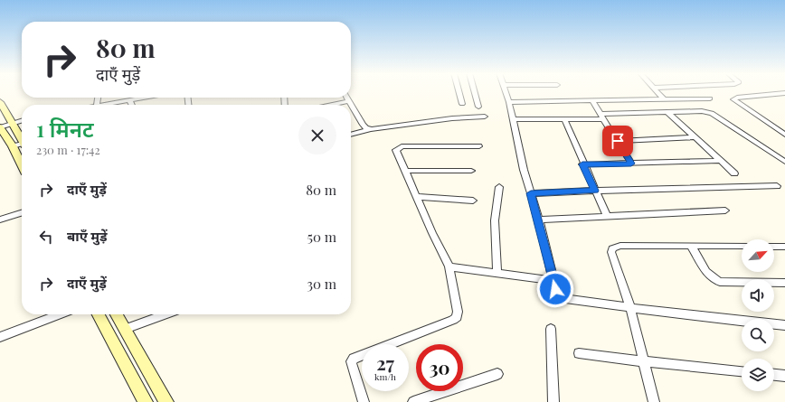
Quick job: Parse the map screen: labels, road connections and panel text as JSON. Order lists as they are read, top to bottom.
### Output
{
  "north": "top right",
  "page": {
    "turn": ["80 m", "दाएँ मुड़ें"],
    "heading": ["1 मिनट", "230 m · 17:42"],
    "list": [
      {
        "name": "दाएँ मुड़ें",
        "value": "80 m"
      },
      {
        "name": "बाएँ मुड़ें",
        "value": "50 m"
      },
      {
        "name": "दाएँ मुड़ें",
        "value": "30 m"
      }
    ],
    "speed": "27 km/h",
    "limit": "30"
  }
}
